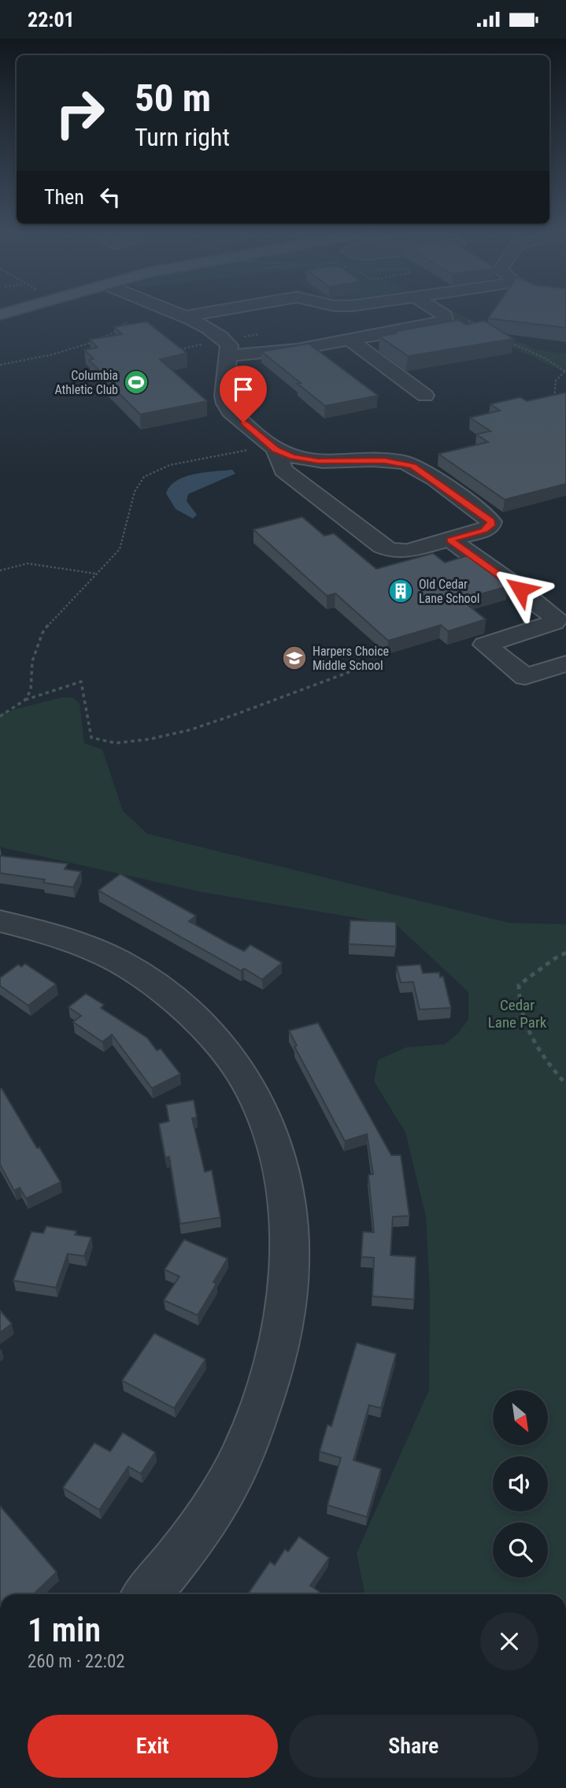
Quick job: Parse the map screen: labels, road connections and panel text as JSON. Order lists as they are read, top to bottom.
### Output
{
  "parks": ["Cedar Lane Park"],
  "places": {
    "sports": ["Columbia Athletic Club"],
    "building": ["Old Cedar Lane School"],
    "school or university": ["Harpers Choice Middle School"]
  },
  "north": "bottom right",
  "page": {
    "status": "22:01",
    "turn": ["50 m", "Turn right"],
    "then": "Then",
    "heading": ["1 min", "260 m · 22:02"],
    "buttons": ["Exit", "Share"]
  }
}
